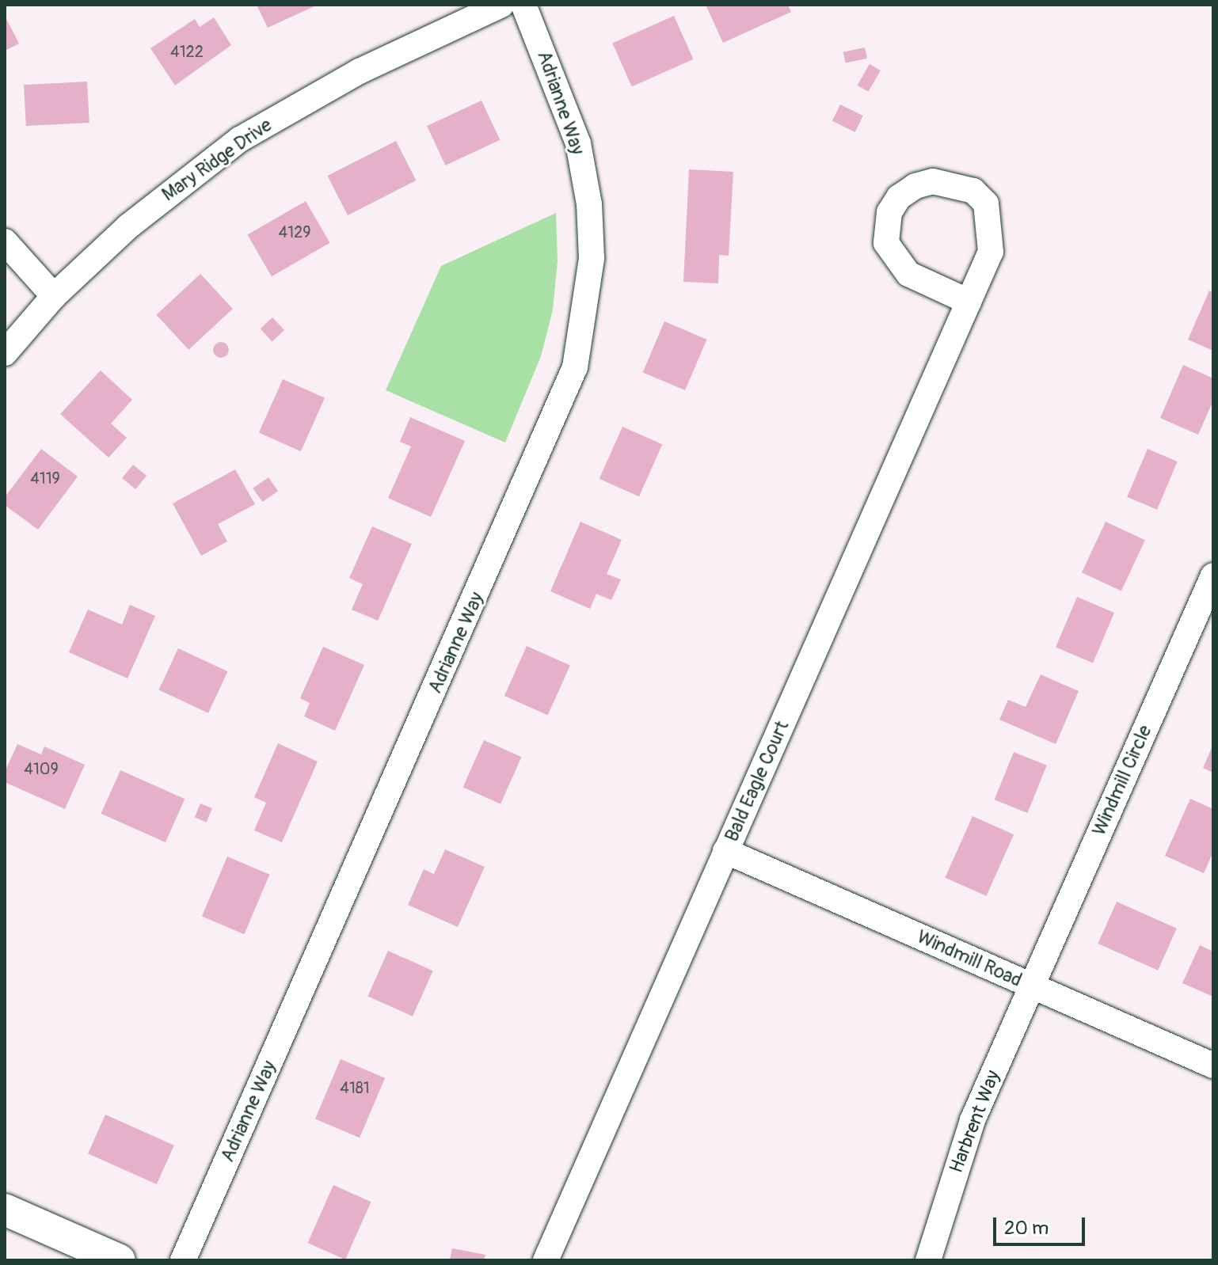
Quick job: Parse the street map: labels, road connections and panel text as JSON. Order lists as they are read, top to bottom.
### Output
{
  "streets": {
    "street": [
      "Adrianne Way",
      "Mary Ridge Drive",
      "Windmill Circle",
      "Bald Eagle Court",
      "Windmill Road",
      "Harbrent Way"
    ]
  },
  "crossings": [
    ["Windmill Circle", "Windmill Road"],
    ["Windmill Circle", "Harbrent Way"],
    ["Bald Eagle Court", "Windmill Road"],
    ["Windmill Road", "Harbrent Way"]
  ],
  "house_numbers": [
    "4122",
    "4129",
    "4119",
    "4109",
    "4181"
  ],
  "scale_bar": "20 m"
}
